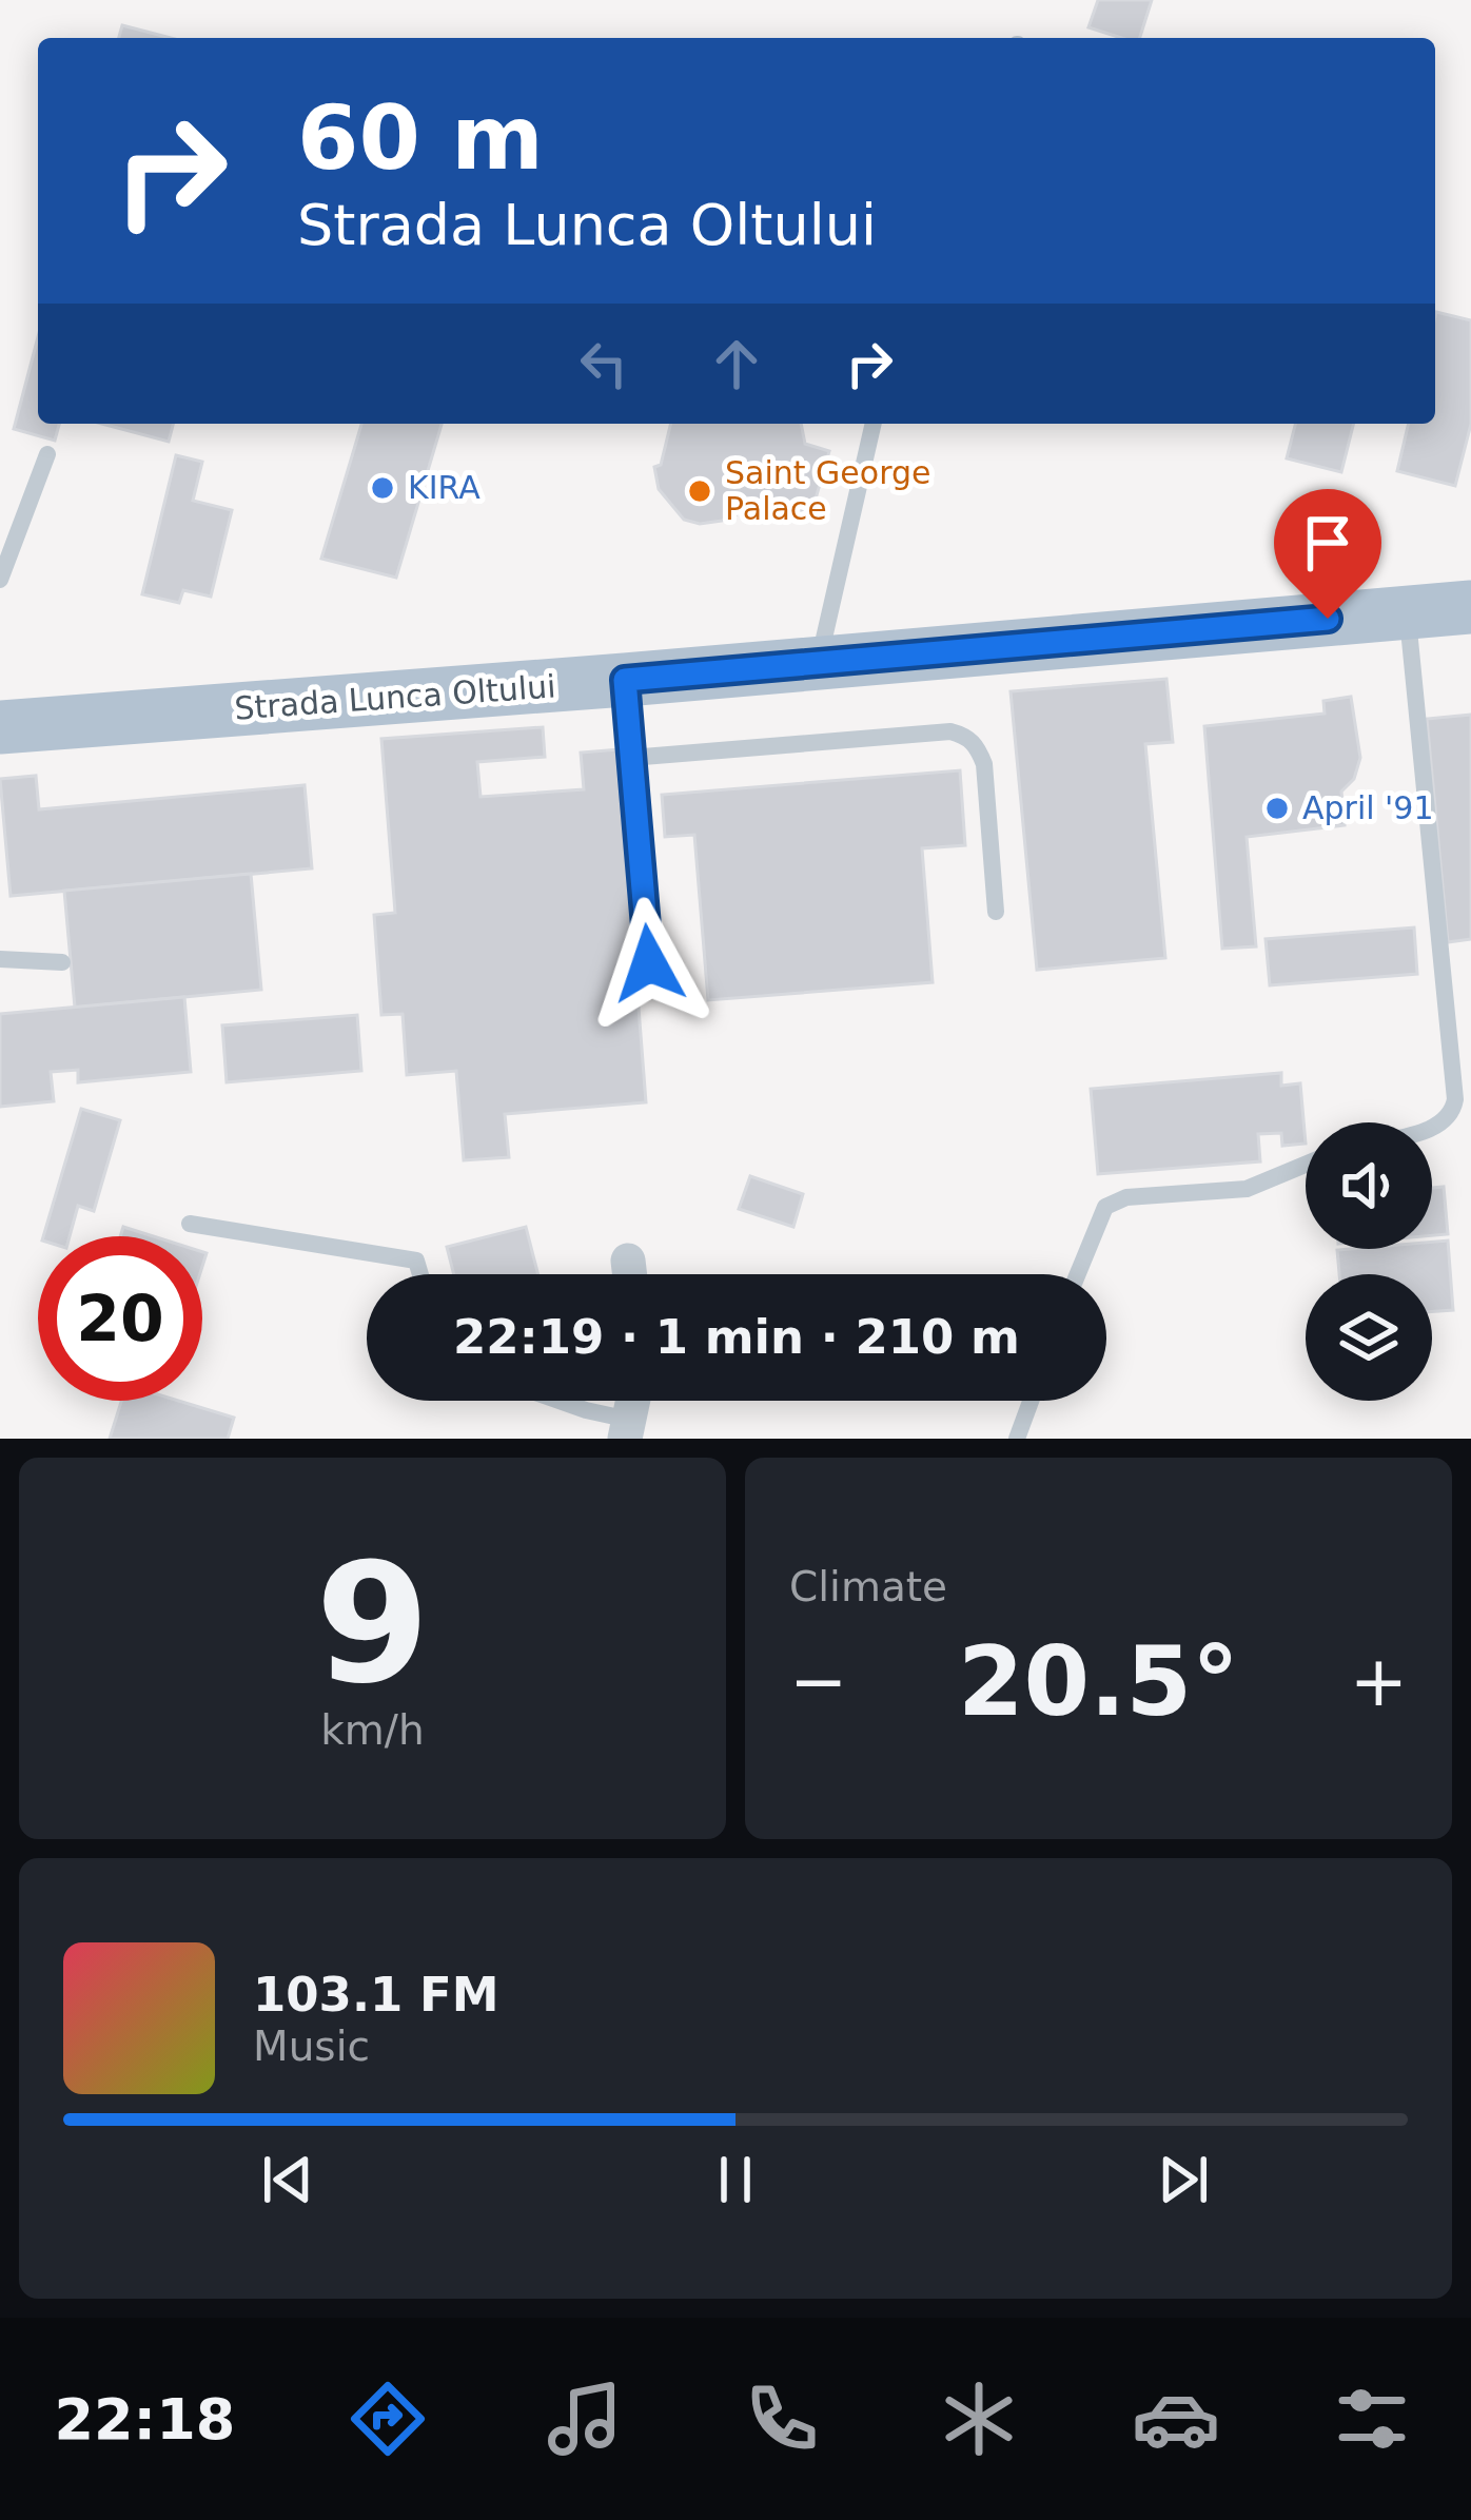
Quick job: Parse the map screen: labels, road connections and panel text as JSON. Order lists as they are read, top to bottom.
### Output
{
  "streets": {
    "main road": ["Strada Lunca Oltului"]
  },
  "places": ["KIRA", "Saint George Palace", "April '91"],
  "page": {
    "turn": ["60 m", "Strada Lunca Oltului"],
    "limit": "20",
    "trip": "22:19 · 1 min · 210 m",
    "tile": [
      ["9", "km/h"],
      "Climate"
    ],
    "heat": ["−", "20.5°", "+"],
    "song": ["103.1 FM", "Music"],
    "tabs": "22:18"
  }
}
